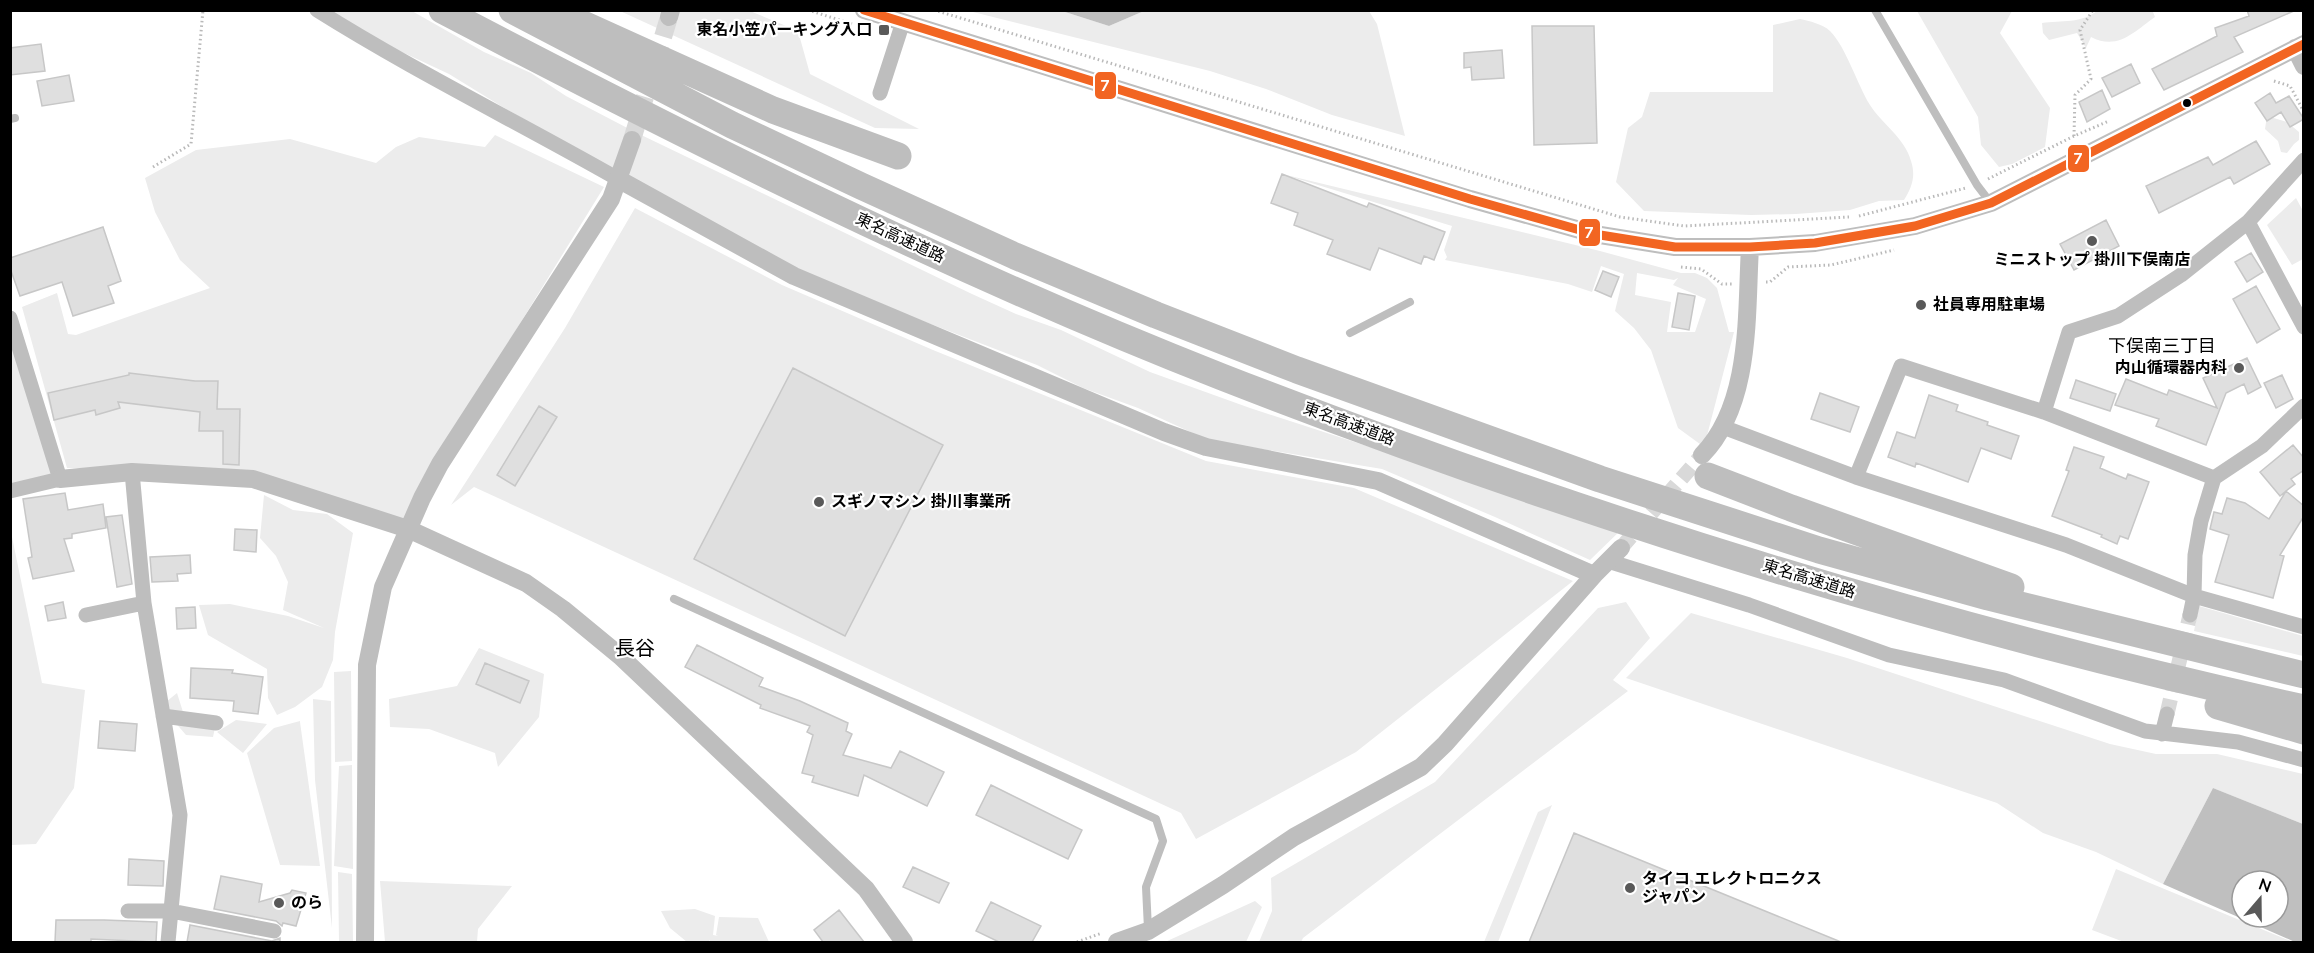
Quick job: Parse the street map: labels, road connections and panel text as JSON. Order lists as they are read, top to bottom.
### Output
{
  "streets": {
    "highway": ["東名高速道路"]
  },
  "districts": ["下俣南三丁目", "長谷"],
  "places": {
    "transit": ["東名小笠パーキング入口"],
    "other": [
      "ミニストップ 掛川下俣南店",
      "社員専用駐車場",
      "内山循環器内科",
      "スギノマシン 掛川事業所",
      "タイコ エレクトロニクス ジャパン",
      "のら"
    ]
  },
  "lines": ["transit line 7"],
  "north": "top"
}
